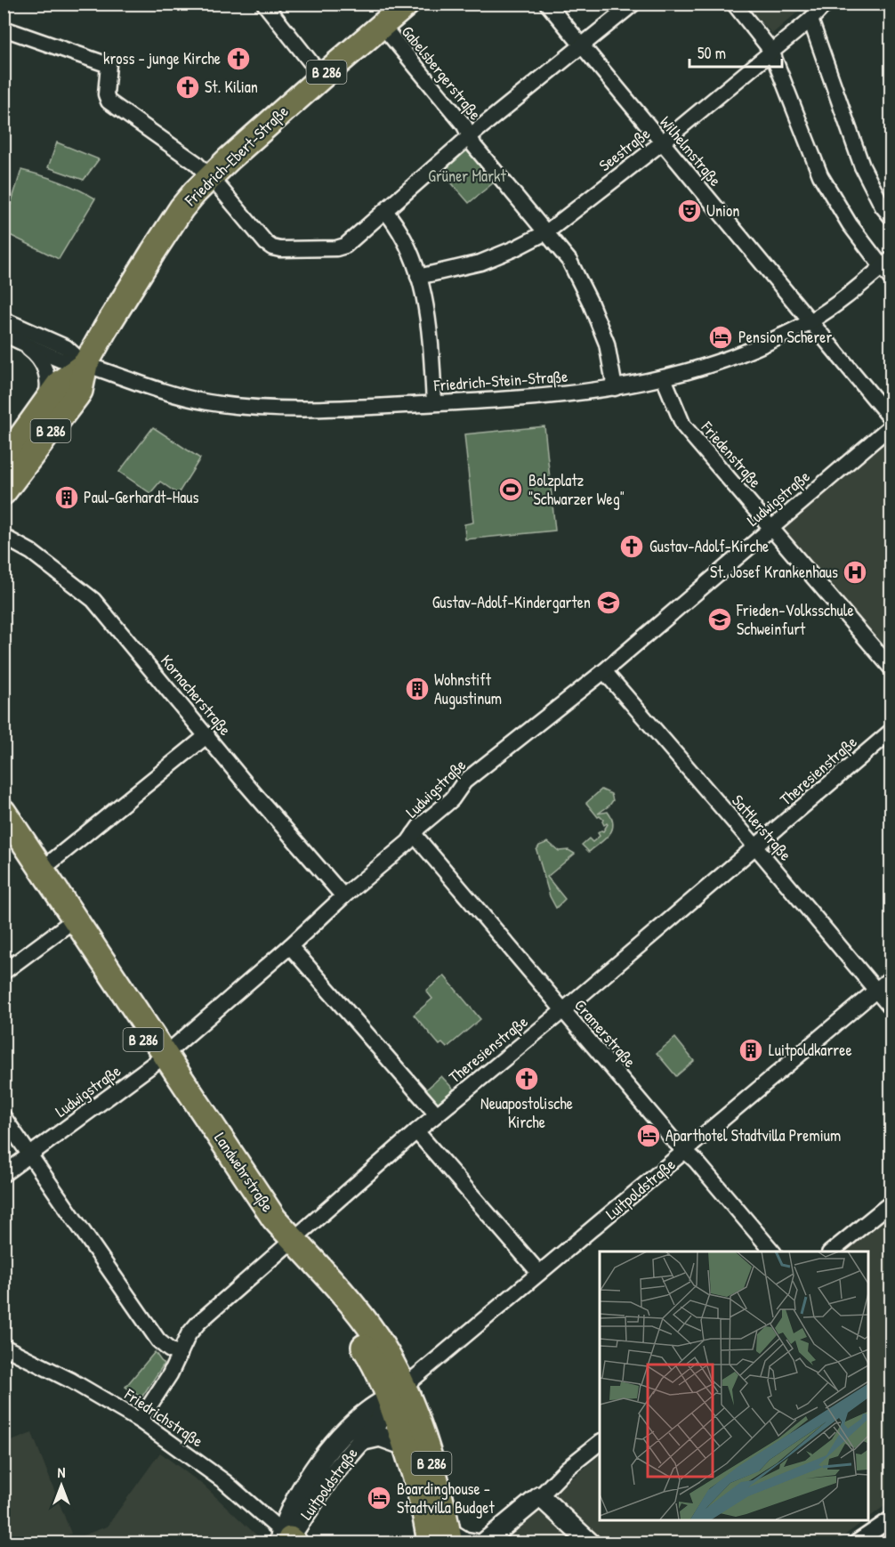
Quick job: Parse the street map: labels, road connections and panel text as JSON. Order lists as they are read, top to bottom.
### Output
{
  "streets": {
    "main road": ["B 286", "Friedrich-Ebert-Straße", "Landwehrstraße"],
    "street": [
      "Gabelsbergerstraße",
      "Seestraße",
      "Wilhelmstraße",
      "Friedrich-Stein-Straße",
      "Friedenstraße",
      "Ludwigstraße",
      "Kornacherstraße",
      "Theresienstraße",
      "Sattlerstraße",
      "Cramerstraße",
      "Luitpoldstraße",
      "Friedrichstraße"
    ]
  },
  "crossings": [
    ["B 286", "Friedrich-Ebert-Straße"],
    ["B 286", "Friedrich-Stein-Straße"],
    ["Gabelsbergerstraße", "Seestraße"],
    ["Gabelsbergerstraße", "Friedrich-Ebert-Straße"],
    ["Gabelsbergerstraße", "Friedrich-Stein-Straße"],
    ["Seestraße", "Wilhelmstraße"],
    ["Wilhelmstraße", "Friedrich-Stein-Straße"],
    ["Friedrich-Ebert-Straße", "Friedrich-Stein-Straße"],
    ["Friedrich-Stein-Straße", "Friedenstraße"],
    ["Friedenstraße", "Ludwigstraße"],
    ["Ludwigstraße", "Kornacherstraße"],
    ["Ludwigstraße", "Sattlerstraße"],
    ["Ludwigstraße", "Cramerstraße"],
    ["Ludwigstraße", "Landwehrstraße"],
    ["Theresienstraße", "Sattlerstraße"],
    ["Theresienstraße", "Cramerstraße"],
    ["Theresienstraße", "Landwehrstraße"],
    ["Theresienstraße", "Friedrichstraße"],
    ["Sattlerstraße", "Luitpoldstraße"],
    ["Cramerstraße", "Luitpoldstraße"],
    ["Landwehrstraße", "Luitpoldstraße"],
    ["Luitpoldstraße", "Friedrichstraße"]
  ],
  "parks": ["Grüner Markt"],
  "places": {
    "church": [
      "kross - junge Kirche",
      "St. Kilian",
      "Gustav-Adolf-Kirche",
      "Neuapostolische Kirche"
    ],
    "theatre": ["Union"],
    "hotel": ["Pension Scherer", "Aparthotel Stadtvilla Premium", "Boardinghouse - Stadtvilla Budget"],
    "sports": ["Bolzplatz \"Schwarzer Weg\""],
    "building": ["Paul-Gerhardt-Haus", "Wohnstift Augustinum", "Luitpoldkarree"],
    "hospital": ["St. Josef Krankenhaus"],
    "school or university": ["Gustav-Adolf-Kindergarten", "Frieden-Volksschule Schweinfurt"]
  },
  "scale_bar": "50 m",
  "north": "top"
}
